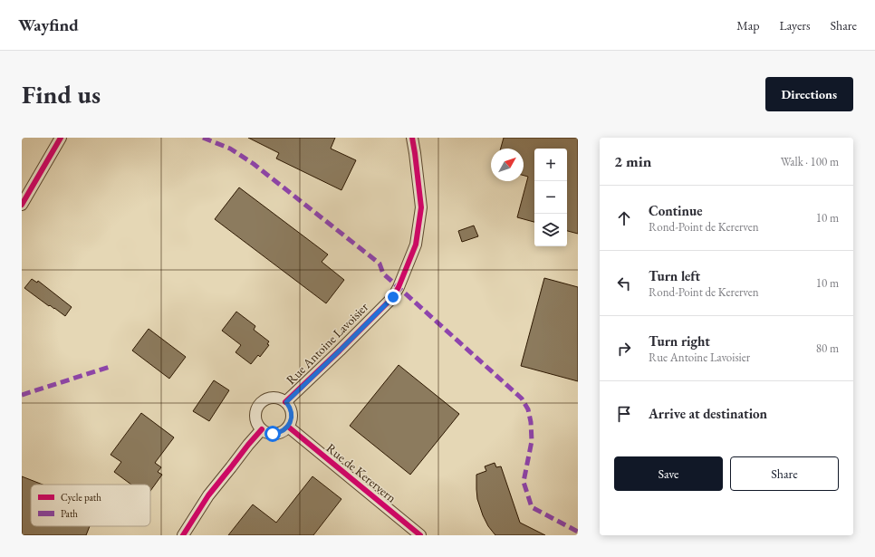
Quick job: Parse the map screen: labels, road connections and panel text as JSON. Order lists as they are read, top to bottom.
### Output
{
  "streets": {
    "street": ["Rue Antoine Lavoisier", "Rue de Kerervern"]
  },
  "crossings": [
    ["Rue Antoine Lavoisier", "Rue de Kerervern"]
  ],
  "legend": ["Cycle path", "Path"],
  "north": "top right",
  "page": {
    "header": "Wayfind",
    "nav": ["Map", "Layers", "Share"],
    "buttons": [
      "Directions",
      ["Save", "Share"]
    ],
    "title": "Find us",
    "heading": ["2 min", "Walk · 100 m"],
    "map_buttons": ["+", "−"],
    "list": [
      ["Continue", "Rond-Point de Kererven", "10 m"],
      ["Turn left", "Rond-Point de Kererven", "10 m"],
      ["Turn right", "Rue Antoine Lavoisier", "80 m"],
      "Arrive at destination"
    ]
  }
}
